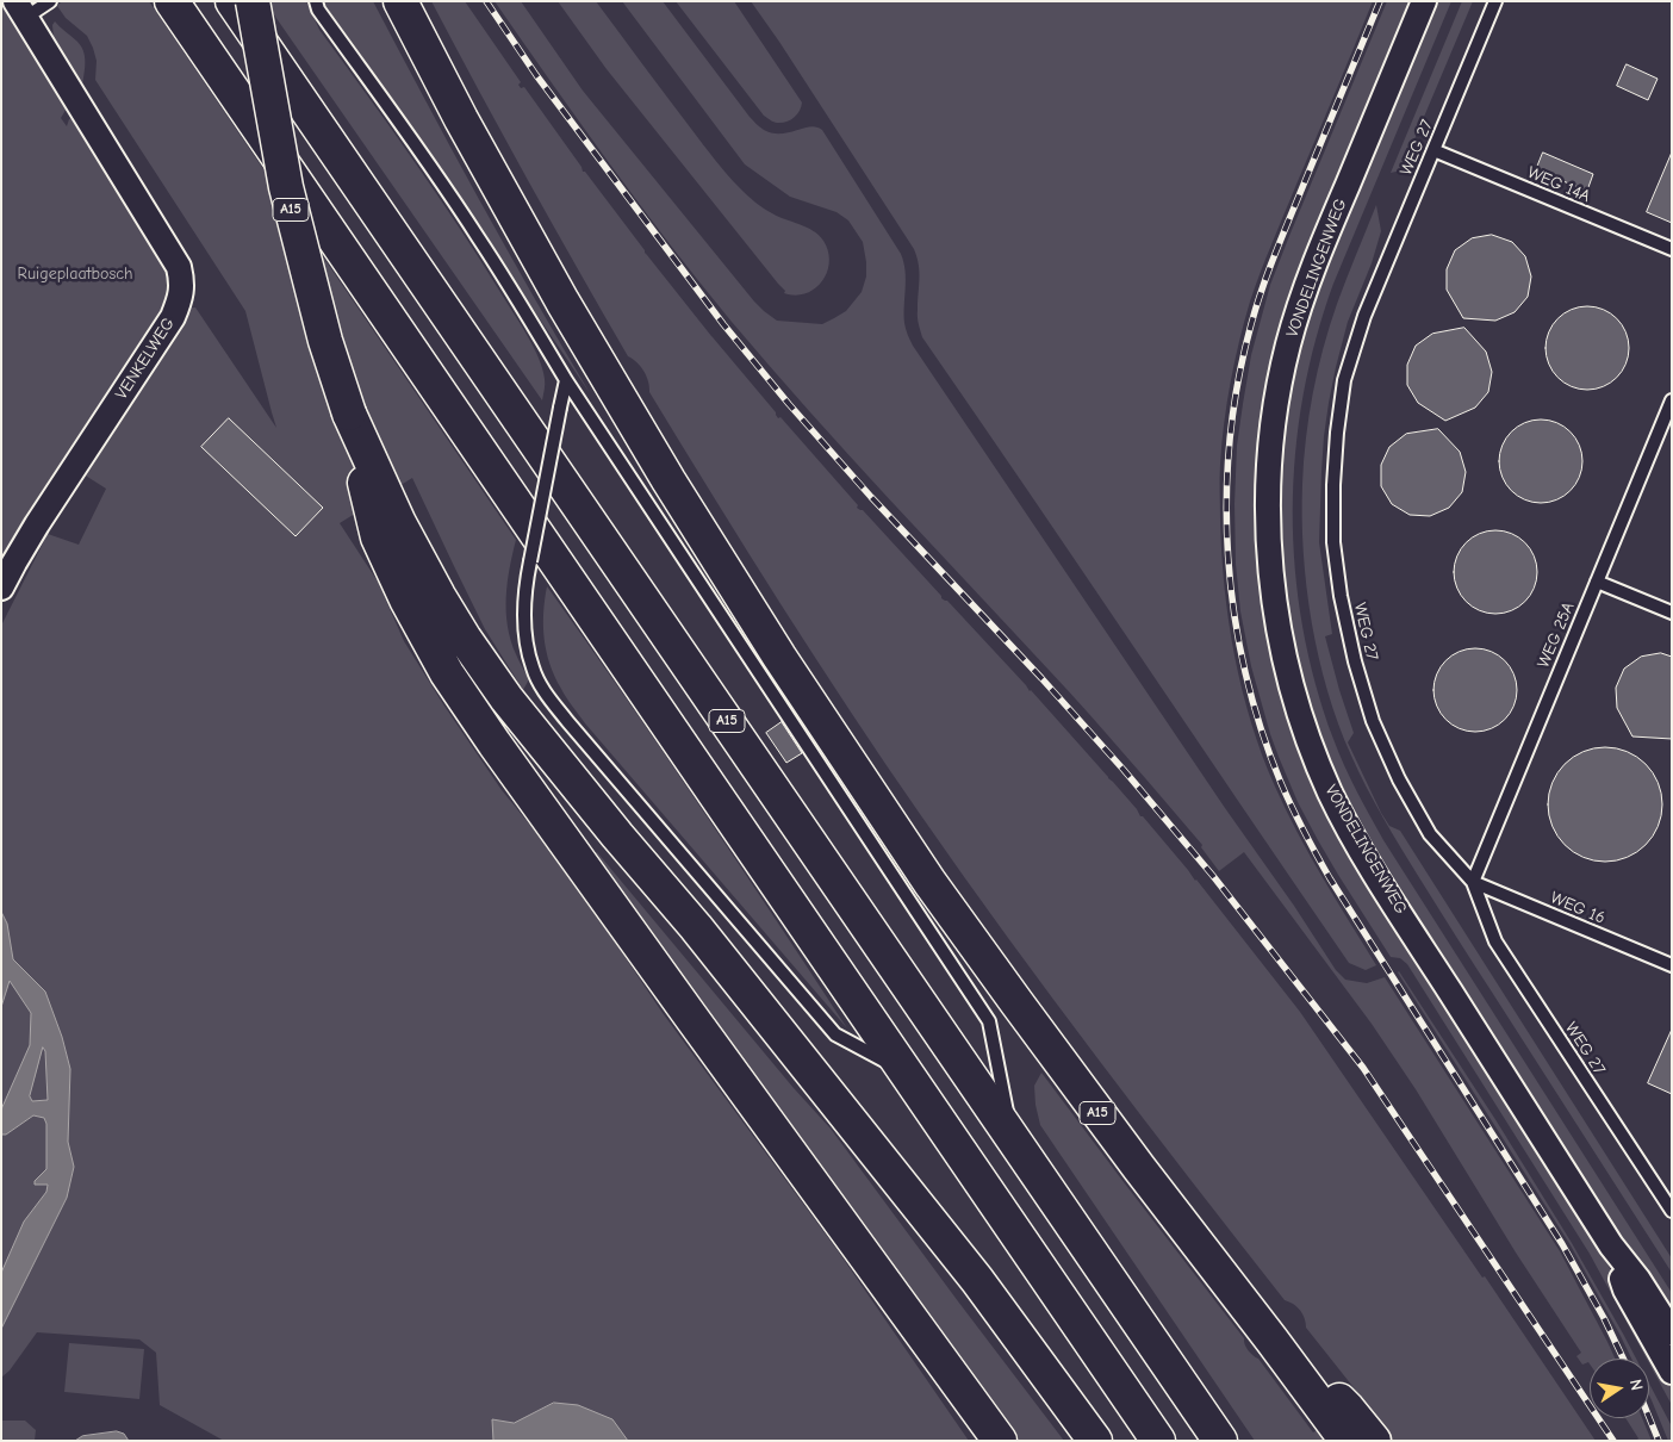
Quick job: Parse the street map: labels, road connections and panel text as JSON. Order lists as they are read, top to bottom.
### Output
{
  "streets": {
    "highway": ["A15"],
    "street": ["VONDELINGENWEG", "VENKELWEG"],
    "lane": [
      "WEG 27",
      "WEG 14A",
      "WEG 25A",
      "WEG 16"
    ]
  },
  "crossings": [
    ["WEG 27", "WEG 14A"],
    ["WEG 27", "WEG 25A"],
    ["WEG 27", "WEG 16"],
    ["WEG 25A", "WEG 16"]
  ],
  "parks": ["Ruigeplaatbosch"],
  "north": "right"
}
